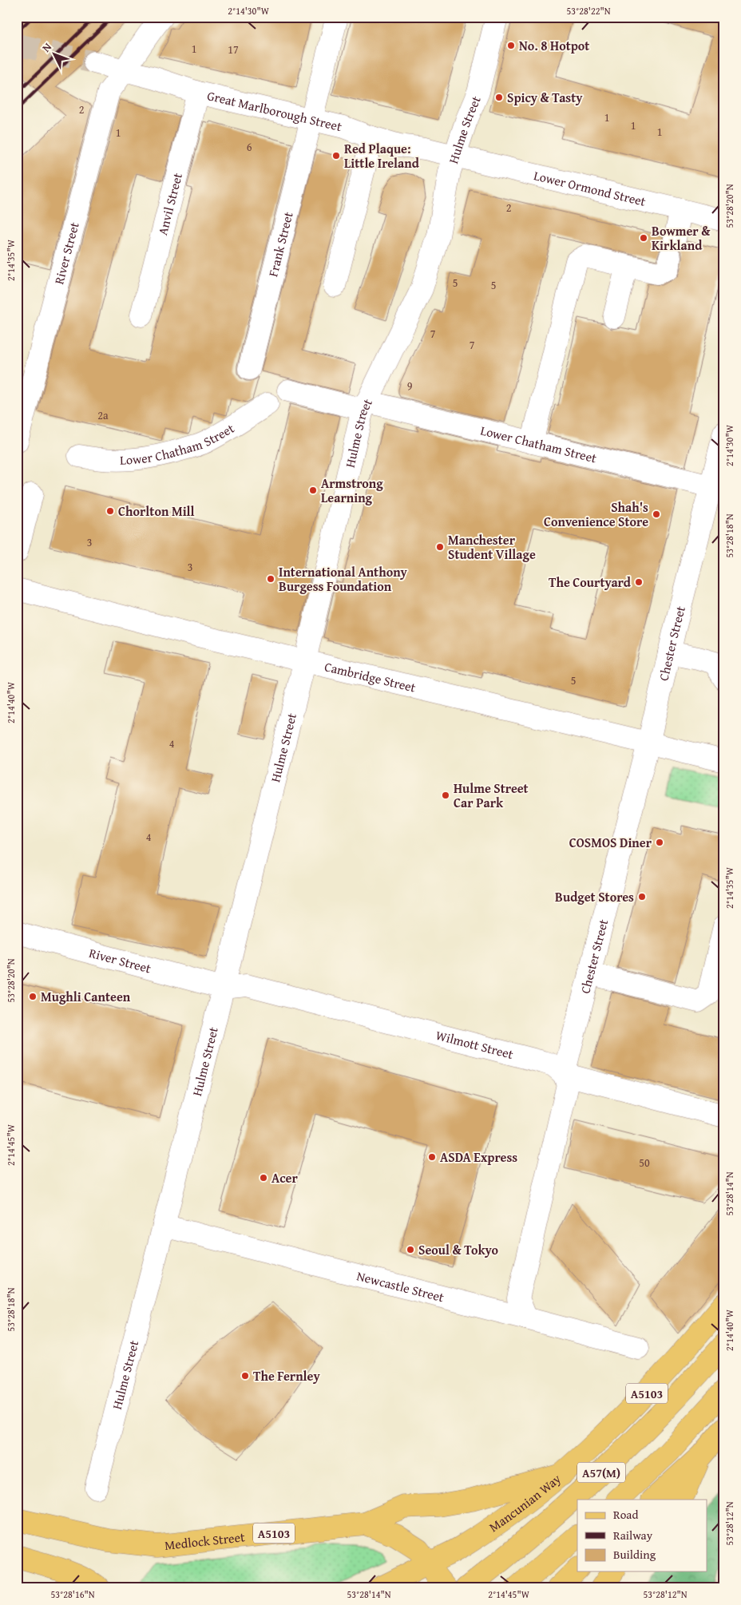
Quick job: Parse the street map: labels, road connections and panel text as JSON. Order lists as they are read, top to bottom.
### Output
{
  "streets": {
    "main road": [
      "A5103",
      "A57(M)",
      "Mancunian Way",
      "Medlock Street"
    ],
    "street": [
      "Great Marlborough Street",
      "Hulme Street",
      "Lower Ormond Street",
      "Anvil Street",
      "Frank Street",
      "River Street",
      "Lower Chatham Street",
      "Chester Street",
      "Cambridge Street",
      "Wilmott Street",
      "Newcastle Street"
    ]
  },
  "crossings": [
    ["Great Marlborough Street", "Hulme Street"],
    ["Great Marlborough Street", "Lower Ormond Street"],
    ["Great Marlborough Street", "Anvil Street"],
    ["Great Marlborough Street", "Frank Street"],
    ["Great Marlborough Street", "River Street"],
    ["Hulme Street", "Lower Ormond Street"],
    ["Hulme Street", "River Street"],
    ["Hulme Street", "Lower Chatham Street"],
    ["Hulme Street", "Cambridge Street"],
    ["Hulme Street", "Wilmott Street"],
    ["Hulme Street", "Newcastle Street"],
    ["River Street", "Wilmott Street"],
    ["Lower Chatham Street", "Chester Street"],
    ["Chester Street", "Cambridge Street"],
    ["Chester Street", "Wilmott Street"],
    ["Chester Street", "Newcastle Street"],
    ["A5103", "Mancunian Way"],
    ["A5103", "Medlock Street"],
    ["Mancunian Way", "Medlock Street"]
  ],
  "places": [
    "No. 8 Hotpot",
    "Spicy & Tasty",
    "Red Plaque: Little Ireland",
    "Bowmer & Kirkland",
    "Armstrong Learning",
    "Chorlton Mill",
    "Shah's Convenience Store",
    "Manchester Student Village",
    "International Anthony Burgess Foundation",
    "The Courtyard",
    "Hulme Street Car Park",
    "COSMOS Diner",
    "Budget Stores",
    "Mughli Canteen",
    "ASDA Express",
    "Acer",
    "Seoul & Tokyo",
    "The Fernley"
  ],
  "house_numbers": [
    "1",
    "17",
    "2",
    "1",
    "1",
    "1",
    "1",
    "6",
    "2",
    "5",
    "5",
    "7",
    "7",
    "9",
    "2a",
    "3",
    "3",
    "5",
    "4",
    "4",
    "50"
  ],
  "legend": ["Road", "Railway", "Building"],
  "north": "top left",
  "coordinates": [
    "2°14'30\"W",
    "53°28'22\"N",
    "53°28'20\"N",
    "2°14'35\"W",
    "53°28'18\"N",
    "2°14'40\"W",
    "2°14'45\"W",
    "53°28'14\"N",
    "53°28'12\"N",
    "53°28'16\"N"
  ]
}
